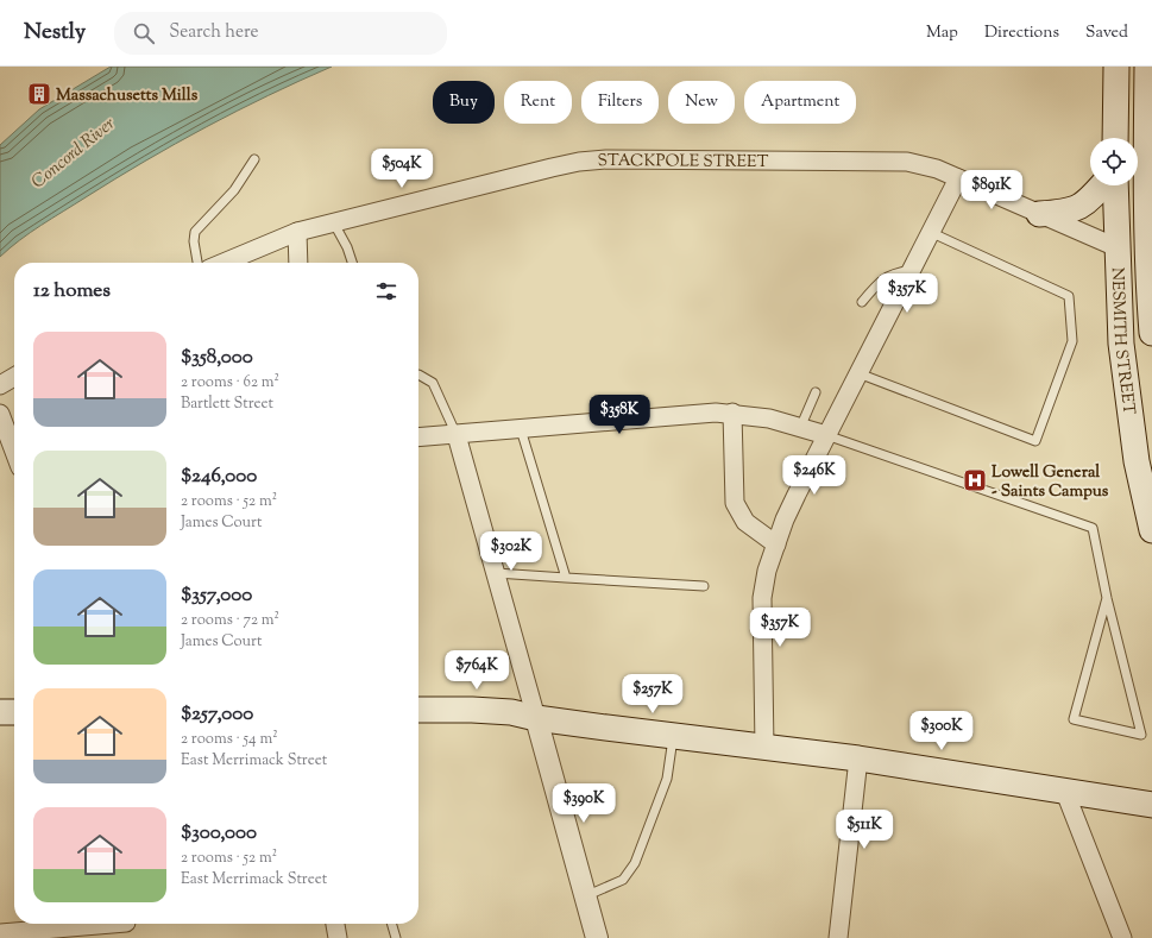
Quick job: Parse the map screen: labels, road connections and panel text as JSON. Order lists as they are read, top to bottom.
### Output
{
  "streets": {
    "main road": ["NESMITH STREET"],
    "street": ["STACKPOLE STREET"]
  },
  "crossings": [
    ["STACKPOLE STREET", "NESMITH STREET"]
  ],
  "water": ["Concord River"],
  "places": {
    "building": ["Massachusetts Mills"],
    "hospital": ["Lowell General - Saints Campus"]
  },
  "page": {
    "header": "Nestly",
    "search": "Search here",
    "nav": ["Map", "Directions", "Saved"],
    "chip": [
      "Buy",
      "Rent",
      "Filters",
      "New",
      "Apartment"
    ],
    "price": [
      "$504K",
      "$891K",
      "$357K",
      "$358K",
      "$246K",
      "$302K",
      "$357K",
      "$764K",
      "$257K",
      "$300K",
      "$390K",
      "$511K"
    ],
    "heading": "12 homes",
    "list": [
      {
        "name": "$358,000",
        "note": "2 rooms · 62 m² · Bartlett Street"
      },
      {
        "name": "$246,000",
        "note": "2 rooms · 52 m² · James Court"
      },
      {
        "name": "$357,000",
        "note": "2 rooms · 72 m² · James Court"
      },
      {
        "name": "$257,000",
        "note": "2 rooms · 54 m² · East Merrimack Street"
      },
      {
        "name": "$300,000",
        "note": "2 rooms · 52 m² · East Merrimack Street"
      }
    ]
  }
}
